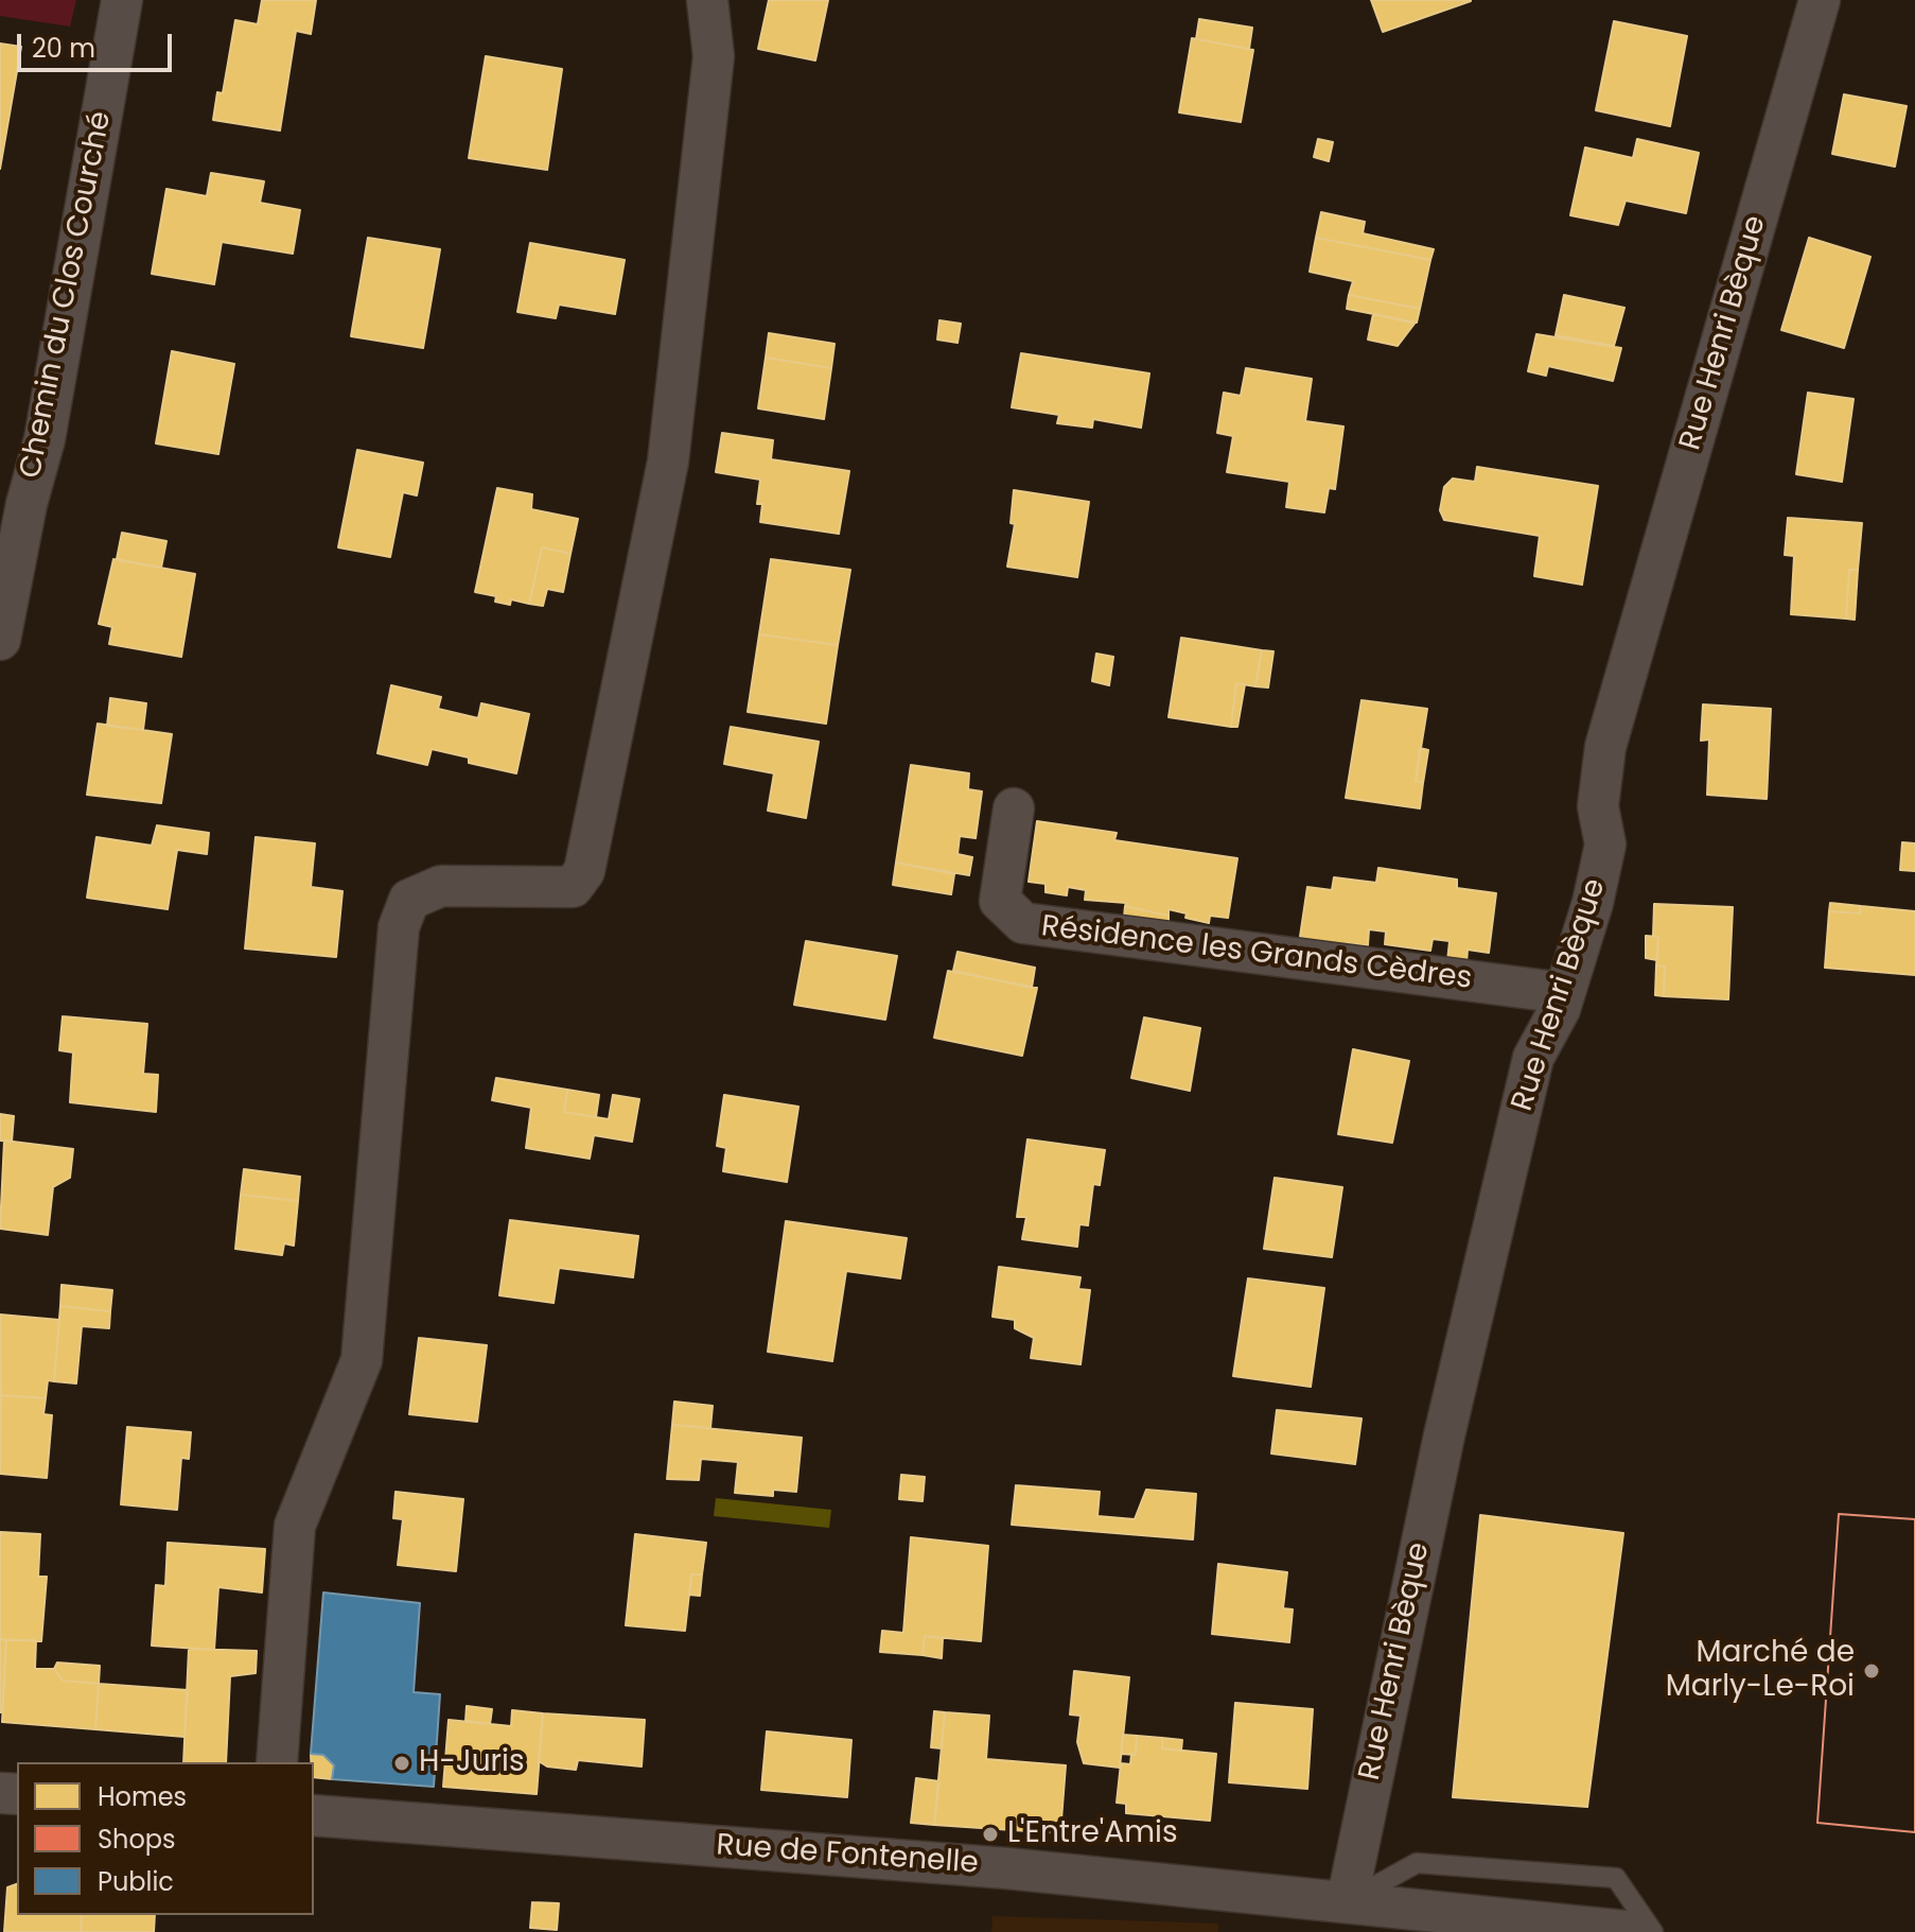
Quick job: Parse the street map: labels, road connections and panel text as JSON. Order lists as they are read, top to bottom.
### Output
{
  "streets": {
    "street": [
      "Chemin du Clos Courché",
      "Rue Henri Bèque",
      "Résidence les Grands Cèdres",
      "Rue de Fontenelle"
    ]
  },
  "crossings": [
    ["Rue Henri Bèque", "Résidence les Grands Cèdres"],
    ["Rue Henri Bèque", "Rue de Fontenelle"]
  ],
  "places": ["Marché de Marly-Le-Roi", "H-Juris", "L'Entre'Amis"],
  "legend": ["Homes", "Shops", "Public"],
  "scale_bar": "20 m"
}
